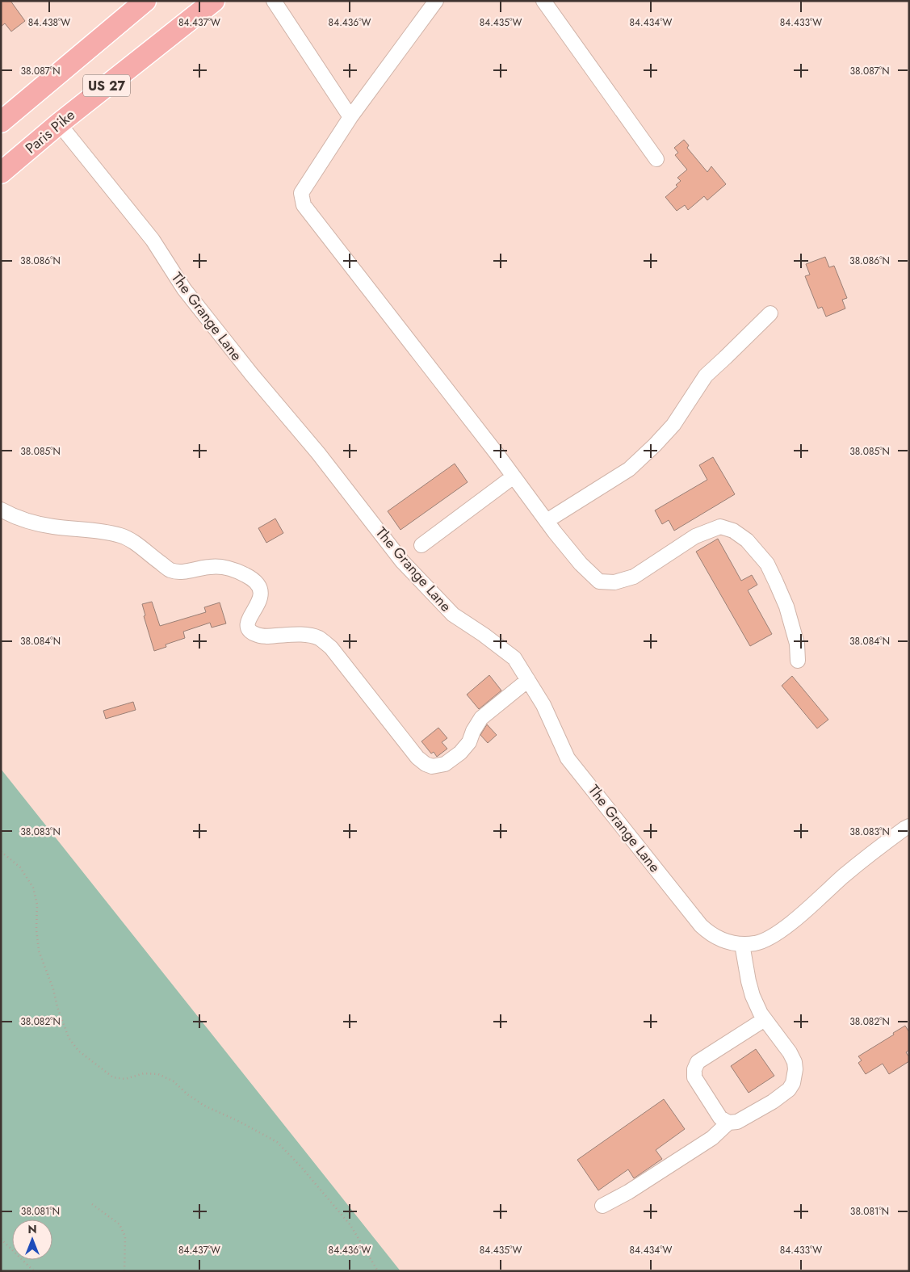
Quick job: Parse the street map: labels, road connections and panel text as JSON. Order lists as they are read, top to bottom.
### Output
{
  "streets": {
    "highway": ["US 27", "Paris Pike"],
    "street": ["The Grange Lane"]
  },
  "crossings": [
    ["Paris Pike", "The Grange Lane"]
  ],
  "north": "top",
  "coordinates": [
    "84.438°W",
    "84.437°W",
    "84.436°W",
    "84.435°W",
    "84.434°W",
    "84.433°W",
    "38.087°N",
    "38.086°N",
    "38.085°N",
    "38.084°N",
    "38.083°N",
    "38.082°N",
    "38.081°N"
  ]
}
